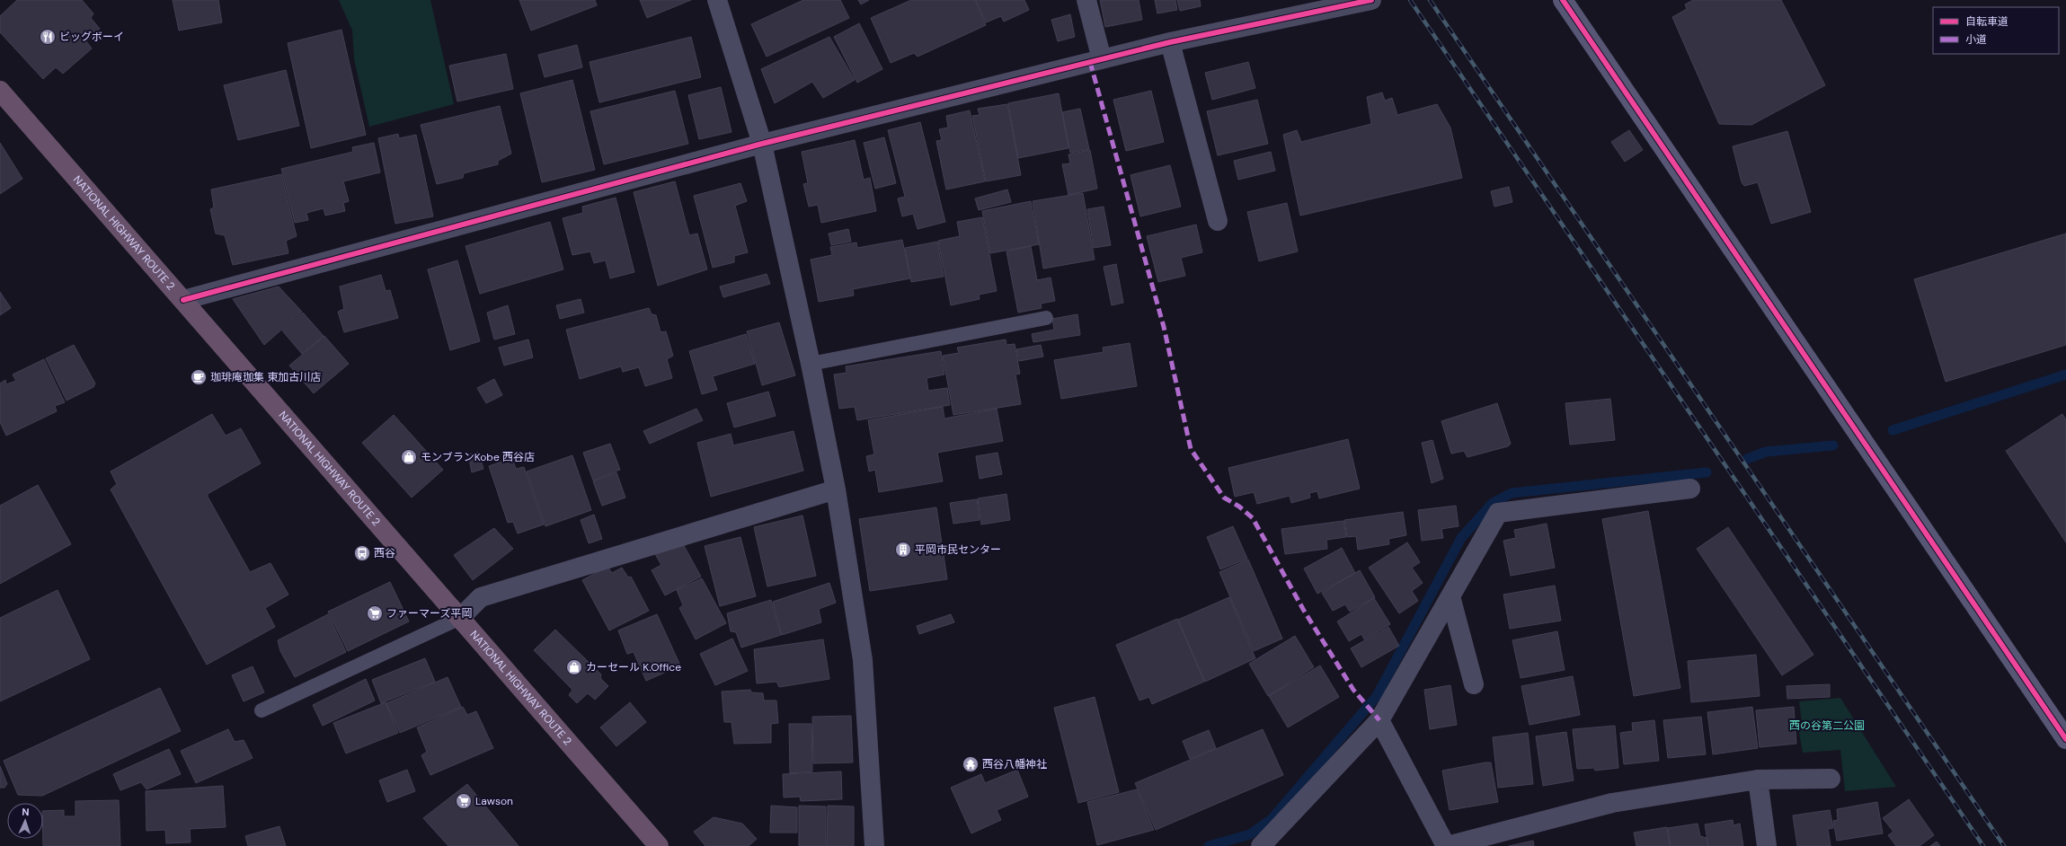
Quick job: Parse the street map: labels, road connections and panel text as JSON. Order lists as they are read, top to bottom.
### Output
{
  "streets": {
    "highway": ["NATIONAL HIGHWAY ROUTE 2"]
  },
  "parks": ["西の谷第二公園"],
  "places": {
    "restaurant": ["ビッグボーイ"],
    "cafe": ["珈琲庵珈集 東加古川店"],
    "shop": ["モンブランKobe 西谷店", "カーセール K.Office"],
    "building": ["平岡市民センター"],
    "bus stop": ["西谷"],
    "supermarket": ["ファーマーズ平岡", "Lawson"],
    "temple": ["西谷八幡神社"]
  },
  "legend": ["自転車道", "小道"],
  "north": "top"
}
